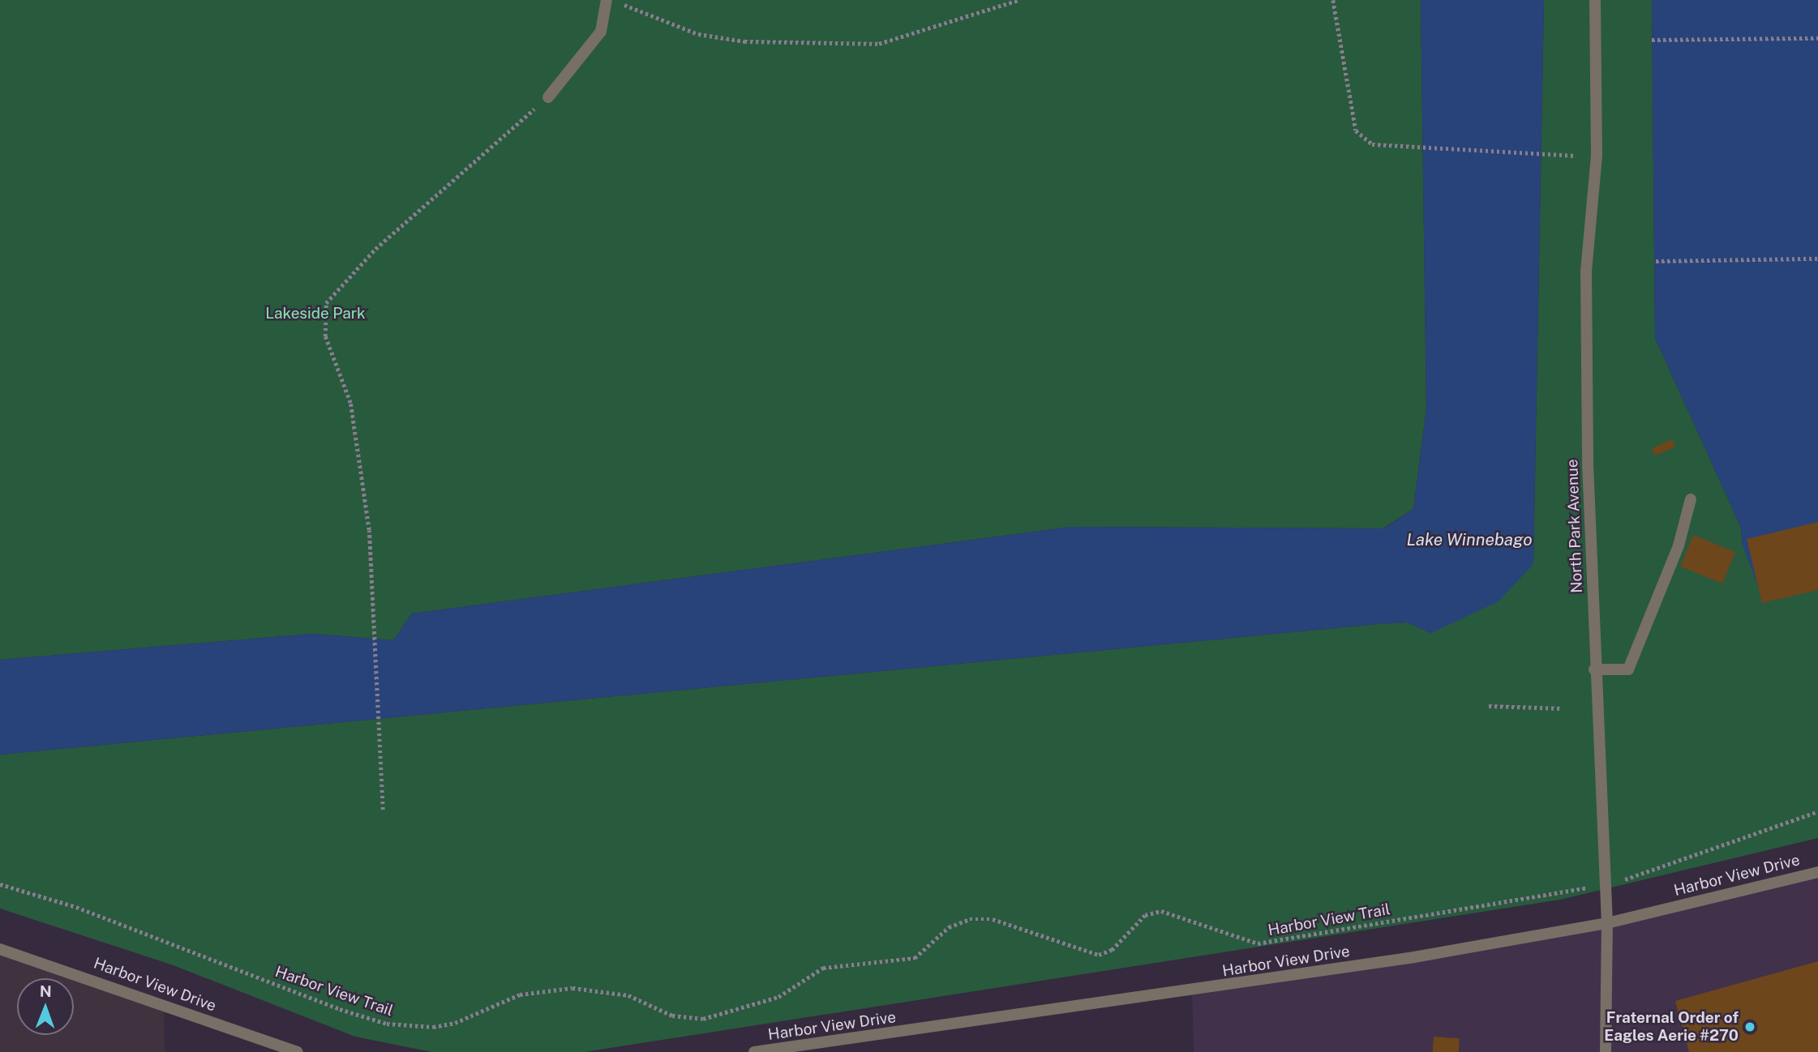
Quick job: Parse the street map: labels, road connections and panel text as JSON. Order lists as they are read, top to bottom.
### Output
{
  "streets": {
    "street": ["North Park Avenue", "Harbor View Drive"],
    "path": ["Harbor View Trail"]
  },
  "crossings": [
    ["North Park Avenue", "Harbor View Drive"],
    ["North Park Avenue", "Harbor View Trail"]
  ],
  "water": ["Lake Winnebago"],
  "parks": ["Lakeside Park"],
  "places": ["Fraternal Order of Eagles Aerie #270"],
  "north": "top"
}
